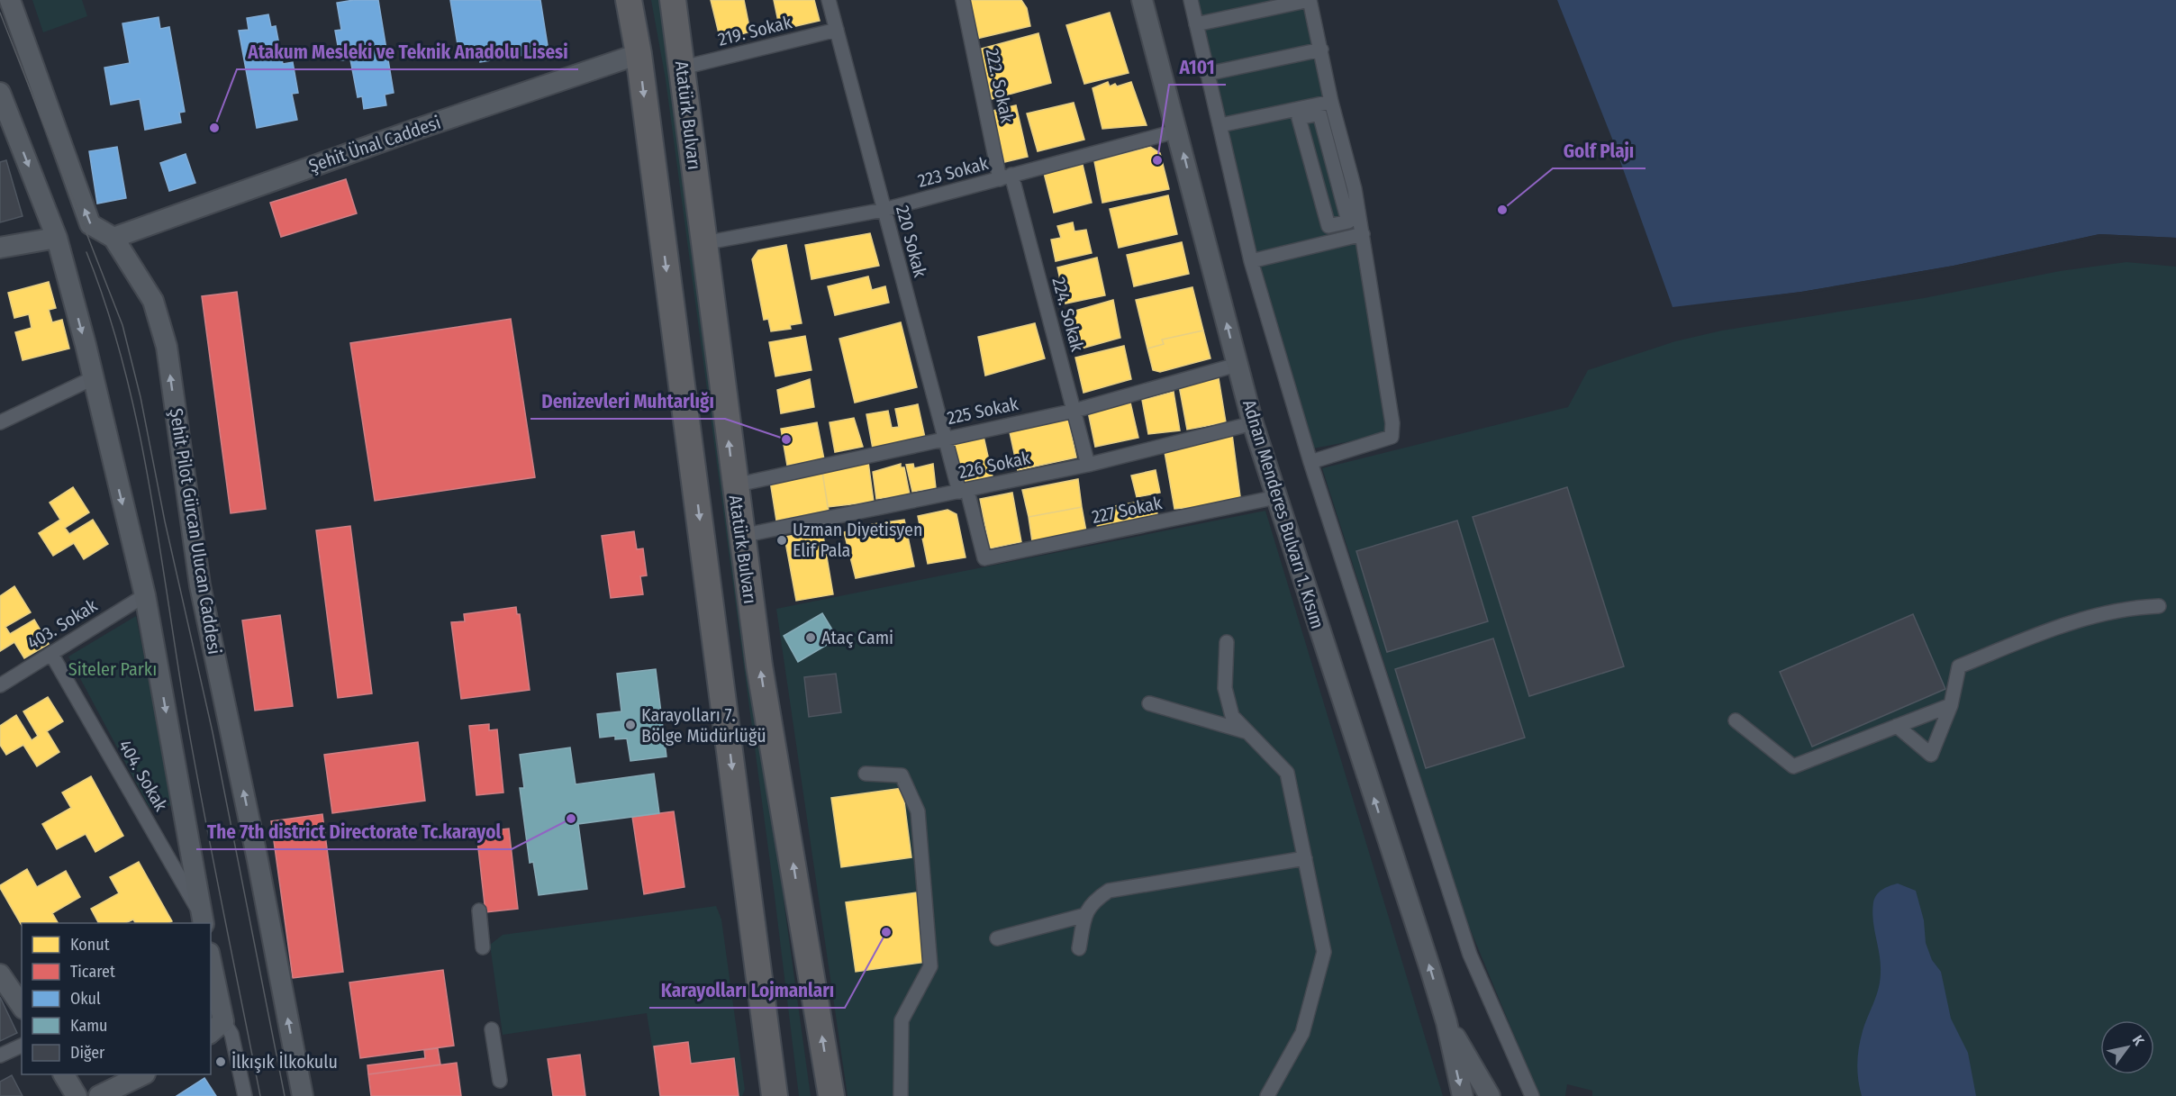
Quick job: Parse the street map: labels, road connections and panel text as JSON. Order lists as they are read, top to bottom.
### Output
{
  "streets": {
    "highway": ["Atatürk Bulvarı"],
    "street": [
      "219. Sokak",
      "222. Sokak",
      "Şehit Ünal Caddesi",
      "223 Sokak",
      "220 Sokak",
      "224. Sokak",
      "225 Sokak",
      "226 Sokak",
      "227 Sokak",
      "Adnan Menderes Bulvarı 1. Kısım",
      "Şehit Pilot Gürcan Ulucan Caddesi",
      "403. Sokak",
      "404. Sokak"
    ]
  },
  "crossings": [
    ["219. Sokak", "Atatürk Bulvarı"],
    ["219. Sokak", "220 Sokak"],
    ["222. Sokak", "223 Sokak"],
    ["222. Sokak", "224. Sokak"],
    ["Atatürk Bulvarı", "223 Sokak"],
    ["Atatürk Bulvarı", "225 Sokak"],
    ["Atatürk Bulvarı", "226 Sokak"],
    ["Şehit Ünal Caddesi", "Şehit Pilot Gürcan Ulucan Caddesi"],
    ["223 Sokak", "220 Sokak"],
    ["223 Sokak", "224. Sokak"],
    ["223 Sokak", "Adnan Menderes Bulvarı 1. Kısım"],
    ["220 Sokak", "225 Sokak"],
    ["220 Sokak", "226 Sokak"],
    ["220 Sokak", "227 Sokak"],
    ["224. Sokak", "225 Sokak"],
    ["224. Sokak", "226 Sokak"],
    ["225 Sokak", "Adnan Menderes Bulvarı 1. Kısım"],
    ["226 Sokak", "Adnan Menderes Bulvarı 1. Kısım"],
    ["227 Sokak", "Adnan Menderes Bulvarı 1. Kısım"],
    ["403. Sokak", "404. Sokak"]
  ],
  "parks": ["Siteler Parkı"],
  "places": [
    "Atakum Mesleki ve Teknik Anadolu Lisesi",
    "A101",
    "Golf Plajı",
    "Denizevleri Muhtarlığı",
    "Uzman Diyetisyen Elif Pala",
    "Ataç Cami",
    "Karayolları 7. Bölge Müdürlüğü",
    "The 7th district Directorate Tc.karayol",
    "Karayolları Lojmanları",
    "İlkışık İlkokulu"
  ],
  "legend": [
    "Konut",
    "Ticaret",
    "Okul",
    "Kamu",
    "Diğer"
  ],
  "north": "top right"
}
